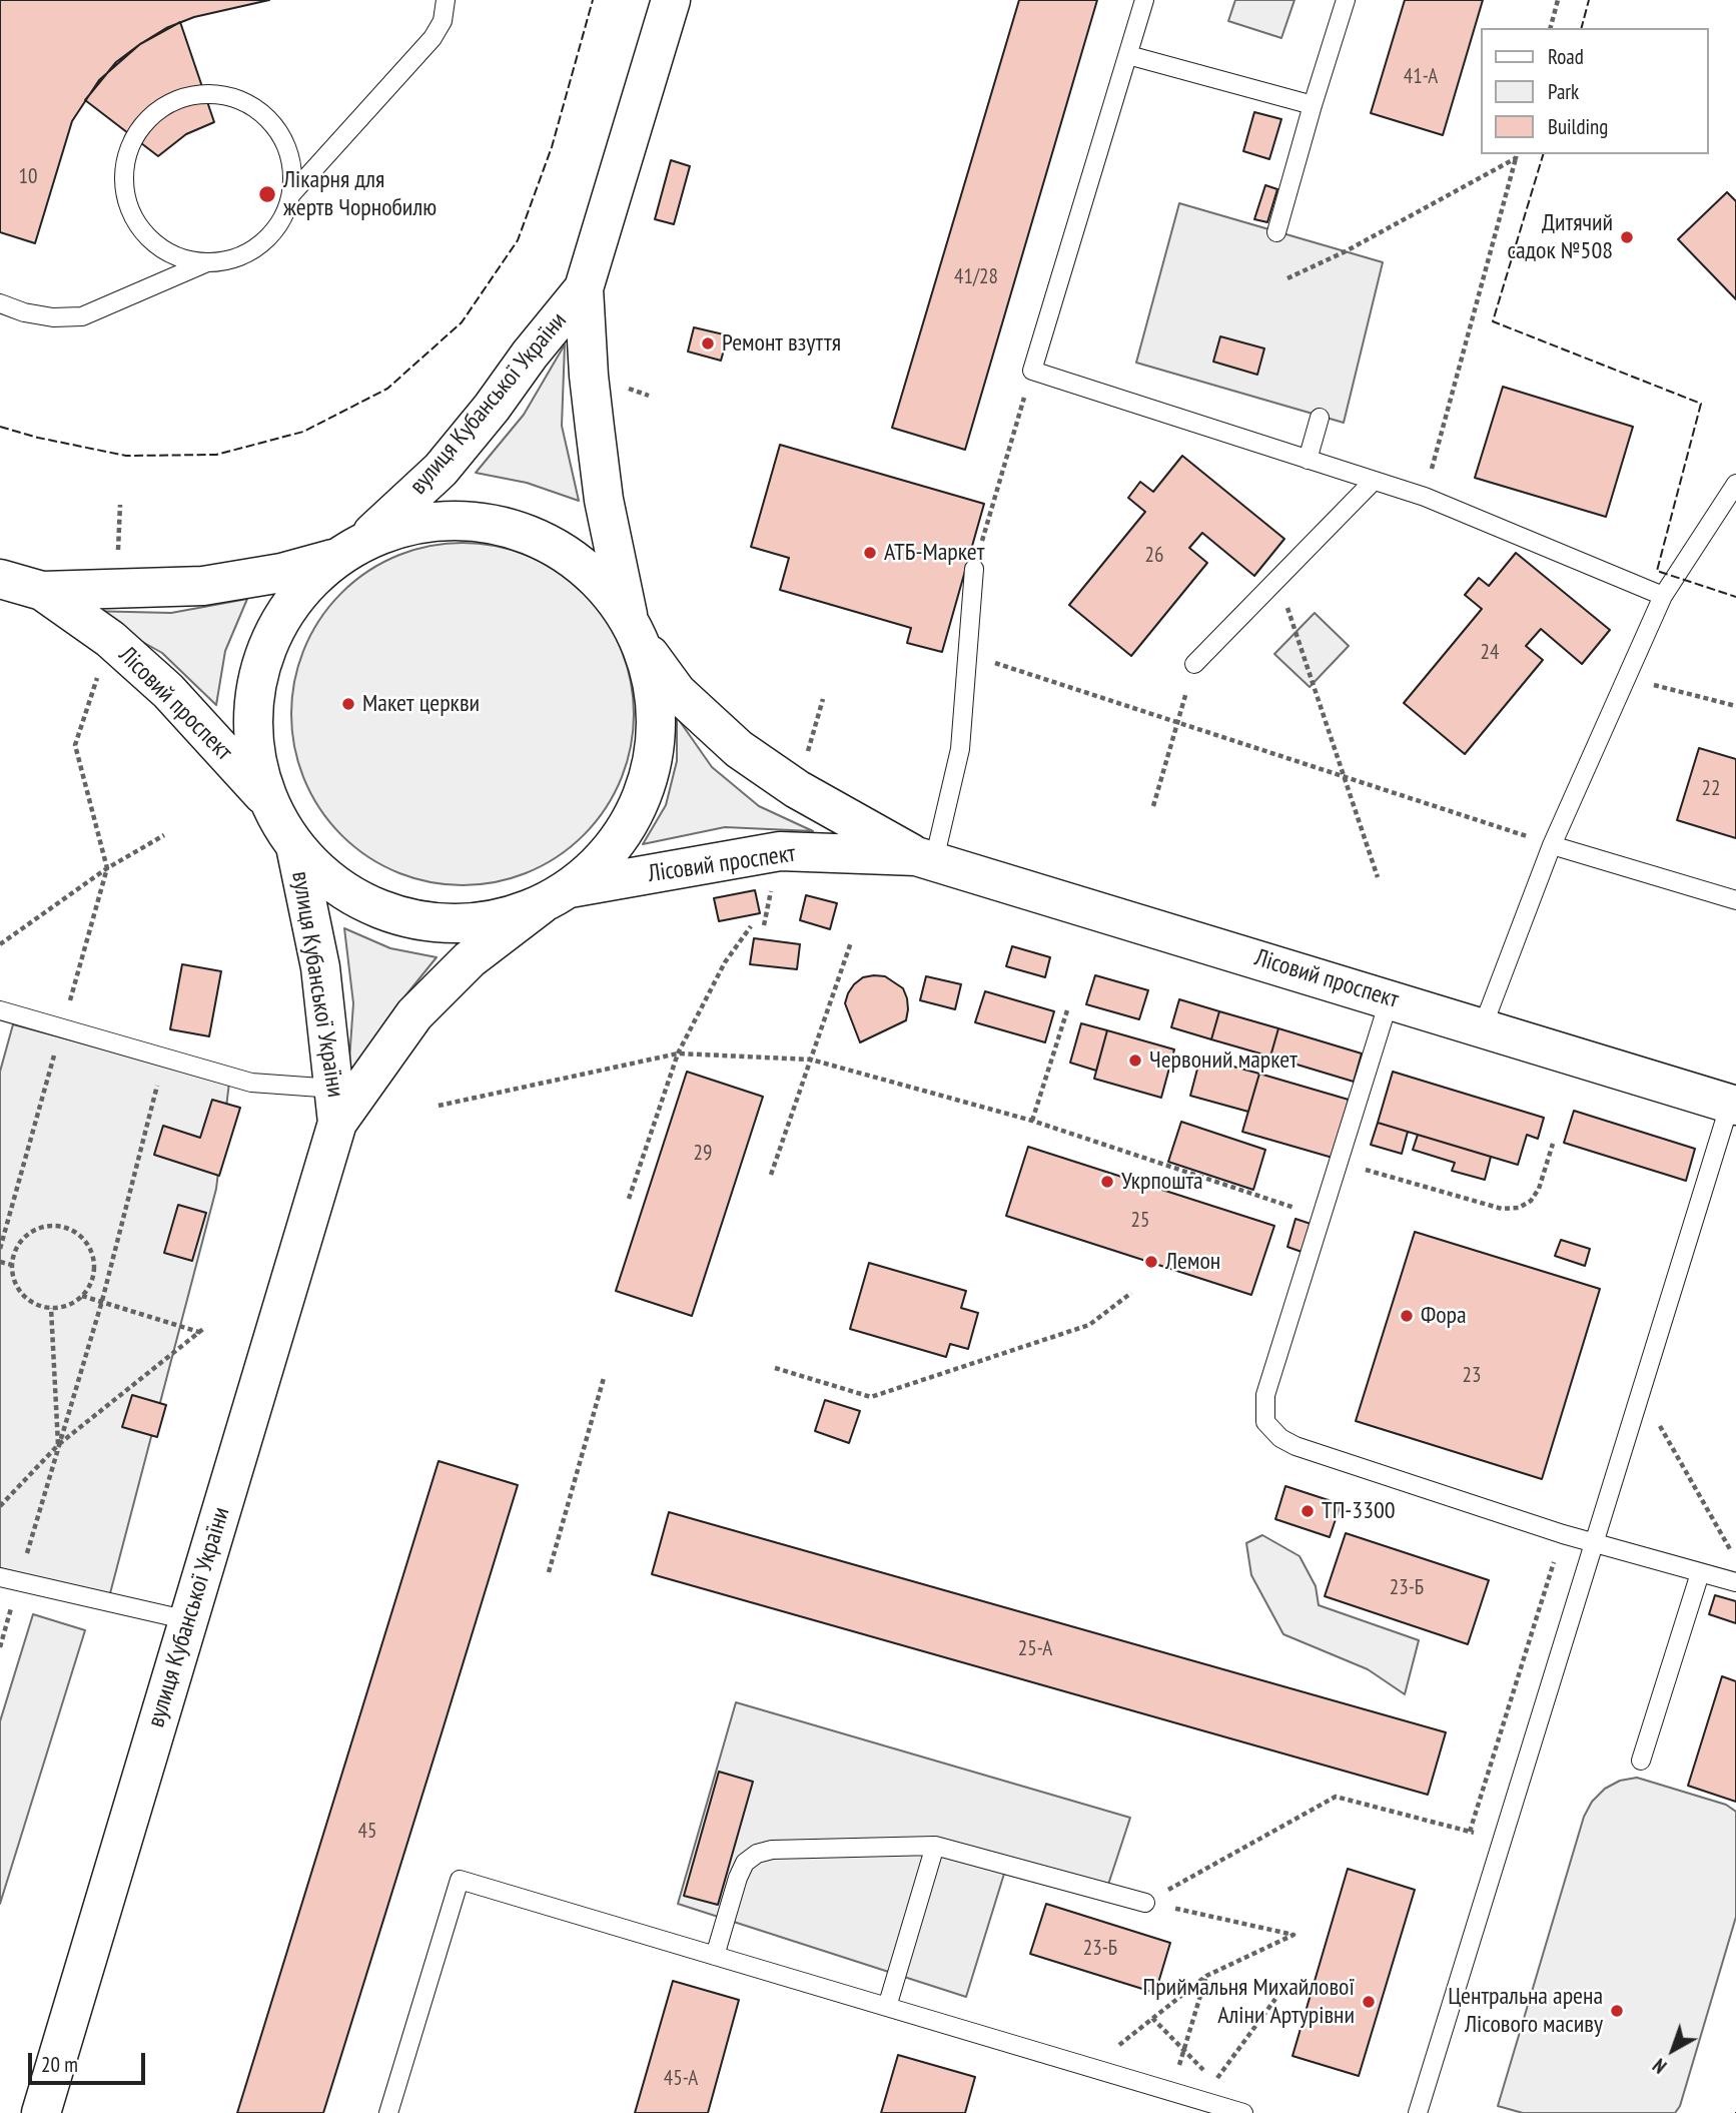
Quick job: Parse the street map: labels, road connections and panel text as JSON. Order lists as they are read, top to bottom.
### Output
{
  "streets": {
    "street": ["вулиця Кубанської України", "Лісовий проспект"]
  },
  "crossings": [
    ["вулиця Кубанської України", "Лісовий проспект"]
  ],
  "places": [
    "Лікарня для жертв Чорнобилю",
    "Дитячий садок №508",
    "Ремонт взуття",
    "АТБ-Маркет",
    "Макет церкви",
    "Червоний маркет",
    "Укрпошта",
    "Лемон",
    "Фора",
    "ТП-3300",
    "Приймальня Михайлової Аліни Артурівни",
    "Центральна арена Лісового масиву"
  ],
  "house_numbers": [
    "41-А",
    "10",
    "41/28",
    "26",
    "24",
    "22",
    "29",
    "25",
    "23",
    "23-Б",
    "25-А",
    "45",
    "23-Б",
    "45-А"
  ],
  "legend": ["Road", "Park", "Building"],
  "scale_bar": "20 m",
  "north": "bottom left"
}
